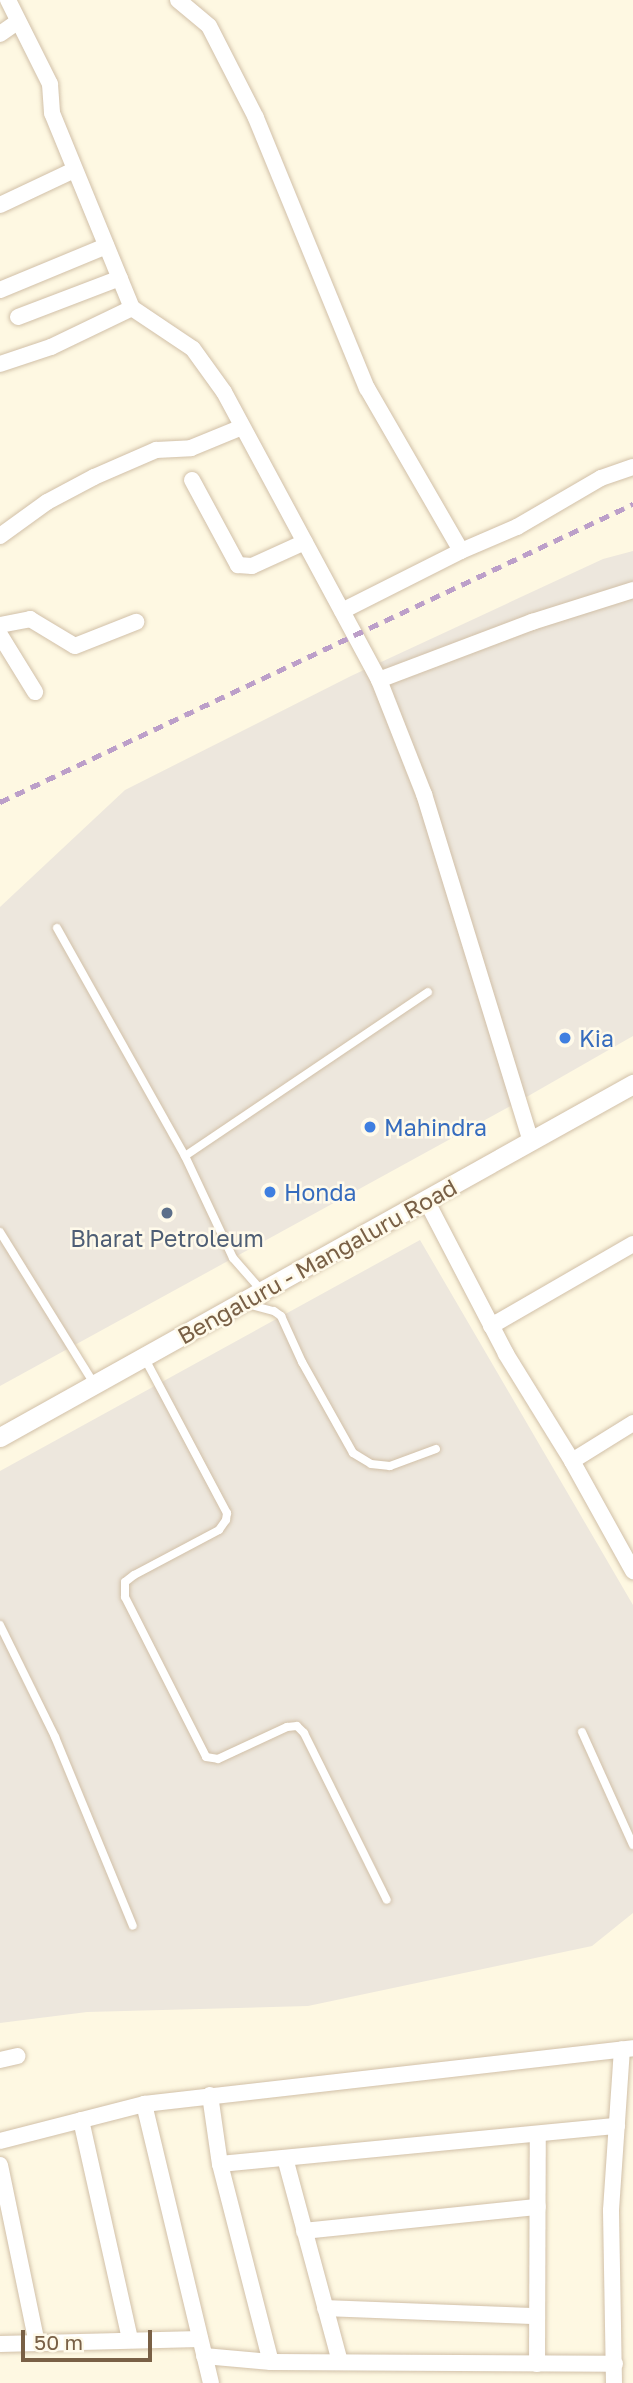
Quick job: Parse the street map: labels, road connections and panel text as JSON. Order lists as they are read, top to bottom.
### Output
{
  "streets": {
    "street": ["Bengaluru - Mangaluru Road"]
  },
  "places": [
    "Kia",
    "Mahindra",
    "Honda",
    "Bharat Petroleum"
  ],
  "scale_bar": "50 m"
}
